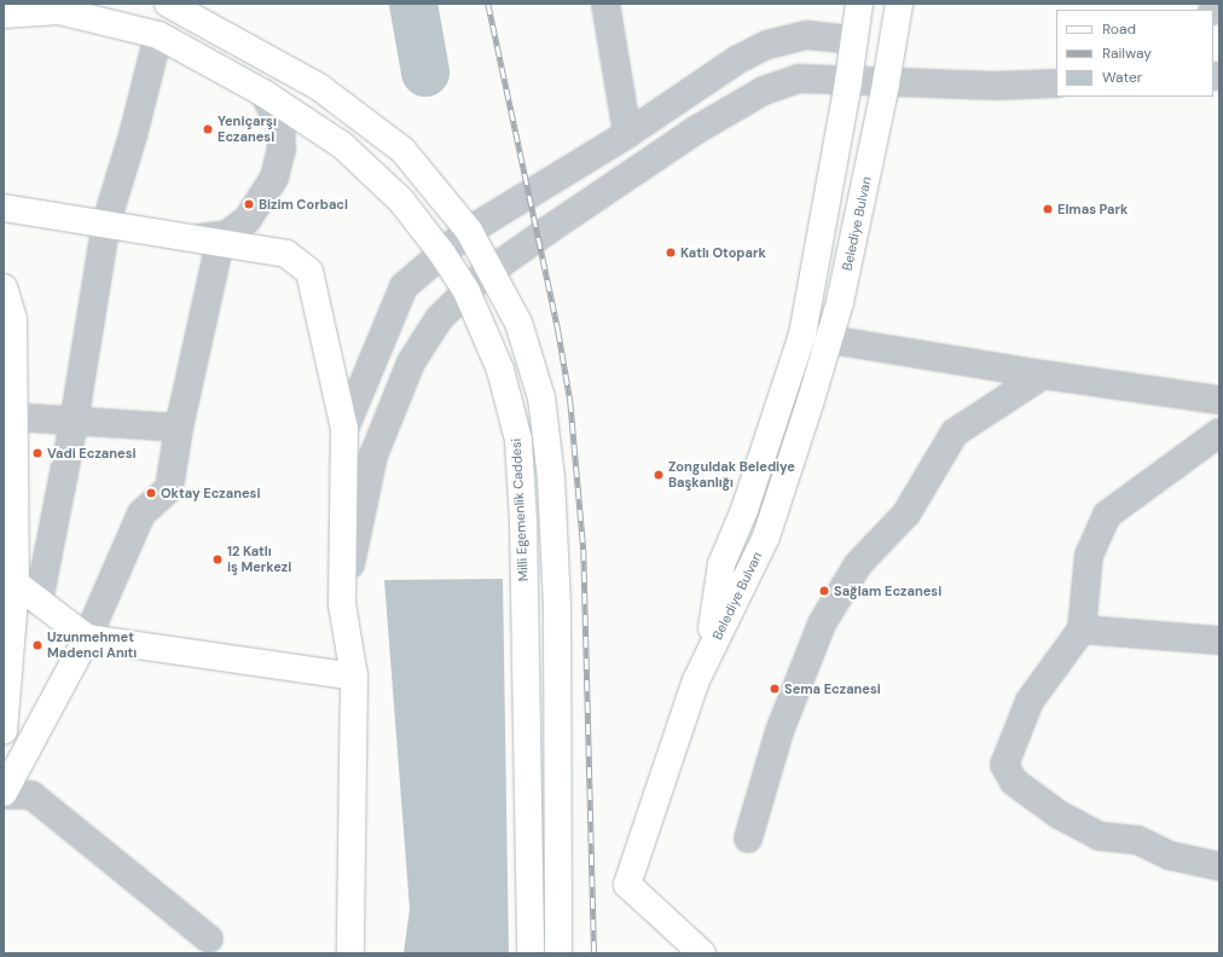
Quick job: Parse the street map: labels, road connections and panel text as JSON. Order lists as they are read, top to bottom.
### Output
{
  "streets": {
    "main road": ["Belediye Bulvarı", "Milli Egemenlik Caddesi"]
  },
  "places": [
    "Yeniçarşı Eczanesi",
    "Bizim Corbaci",
    "Elmas Park",
    "Katlı Otopark",
    "Vadi Eczanesi",
    "Zonguldak Belediye Başkanlığı",
    "Oktay Eczanesi",
    "12 Katlı iş Merkezi",
    "Sağlam Eczanesi",
    "Uzunmehmet Madenci Anıtı",
    "Sema Eczanesi"
  ],
  "legend": ["Road", "Railway", "Water"]
}
